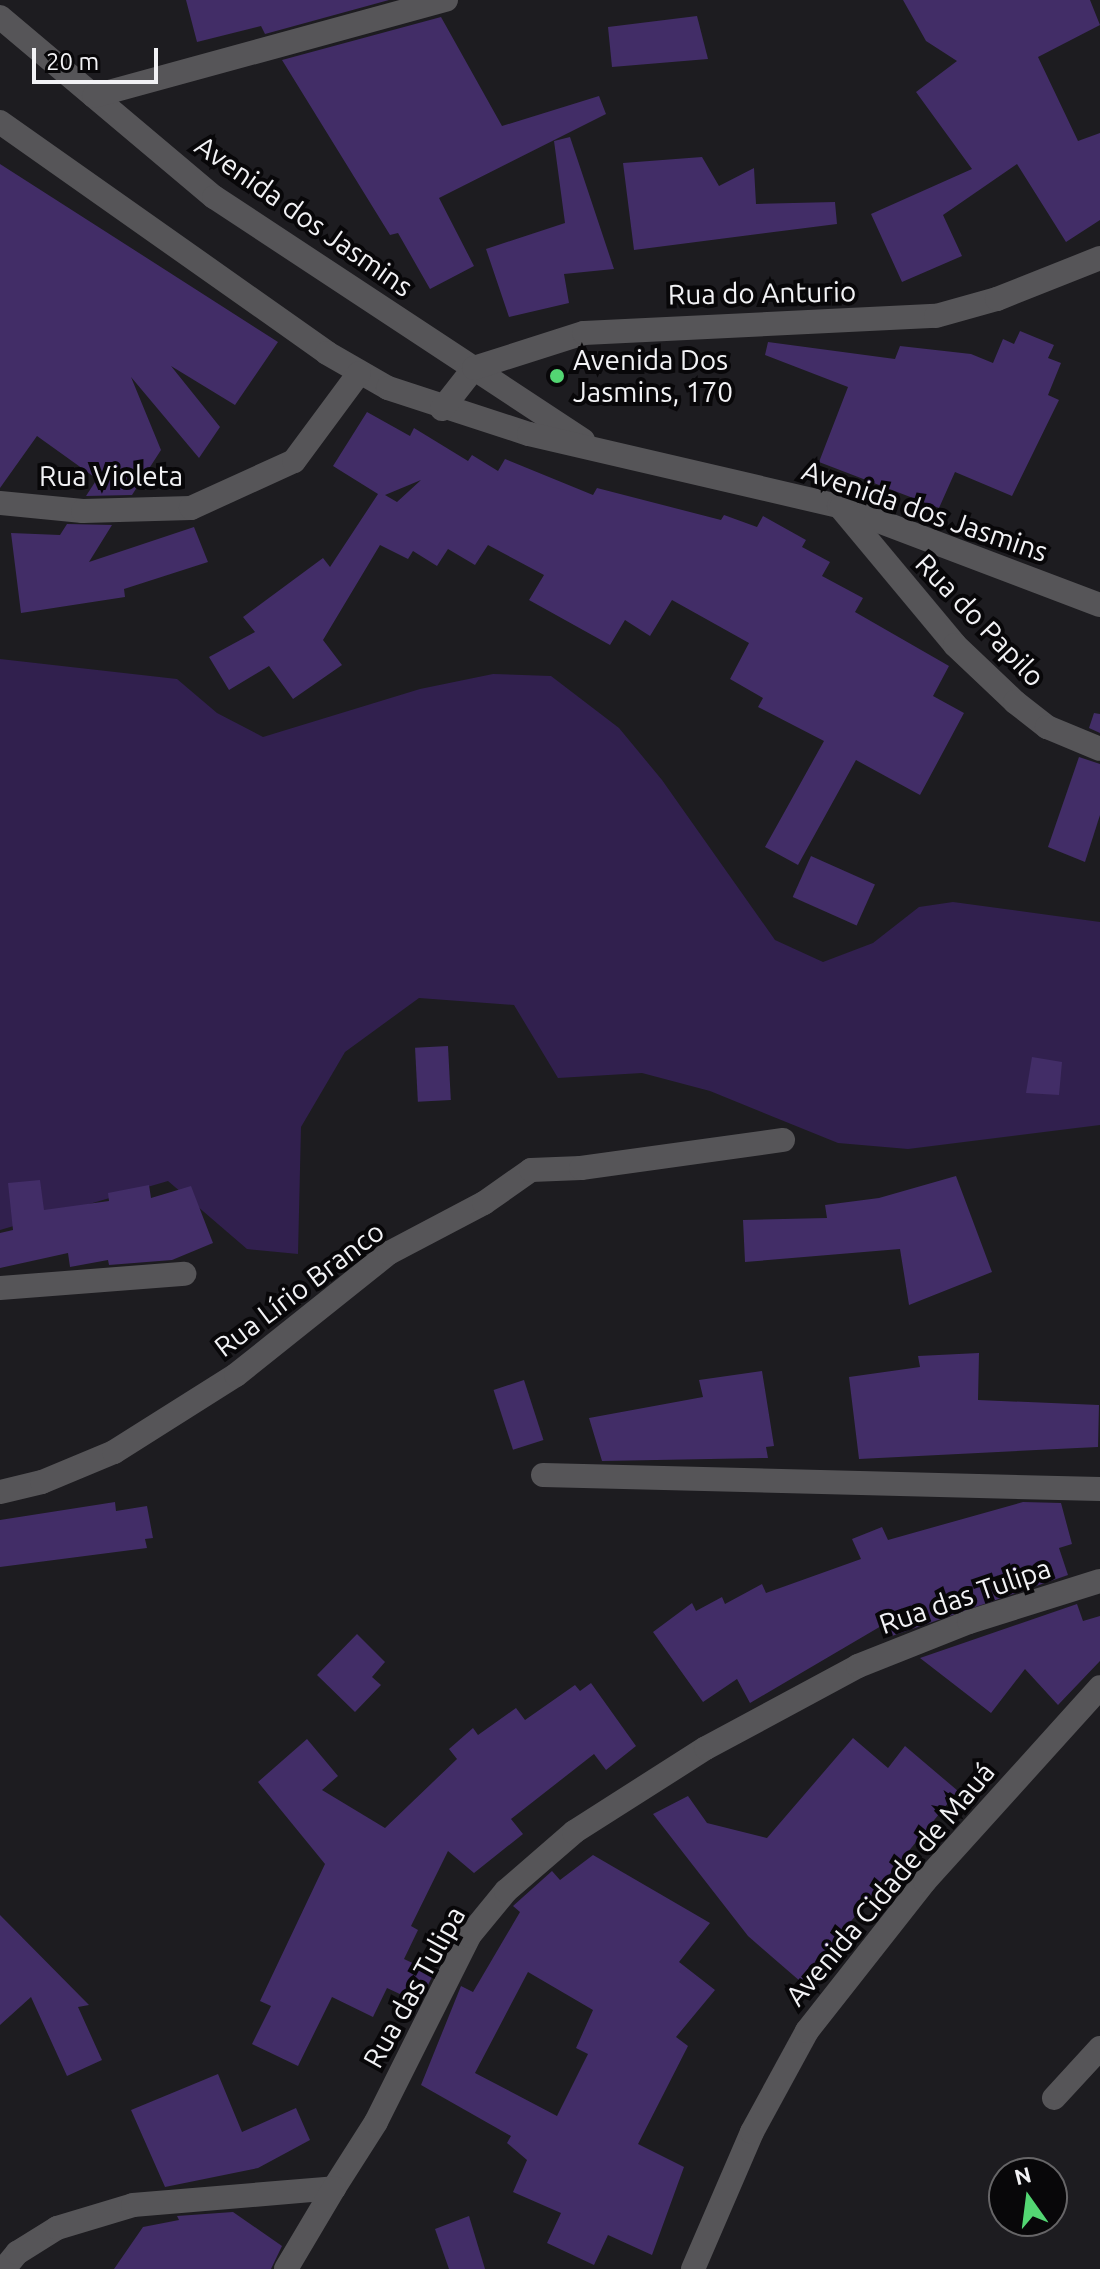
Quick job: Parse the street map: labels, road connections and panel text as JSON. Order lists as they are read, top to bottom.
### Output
{
  "streets": {
    "street": [
      "Avenida dos Jasmins",
      "Rua do Anturio",
      "Rua Violeta",
      "Rua do Papilo",
      "Rua Lírio Branco",
      "Rua das Tulipa",
      "Avenida Cidade de Mauá"
    ]
  },
  "crossings": [
    ["Avenida dos Jasmins", "Rua do Anturio"],
    ["Avenida dos Jasmins", "Rua Violeta"],
    ["Avenida dos Jasmins", "Rua do Papilo"]
  ],
  "places": ["Avenida Dos Jasmins, 170"],
  "scale_bar": "20 m",
  "north": "top"
}
